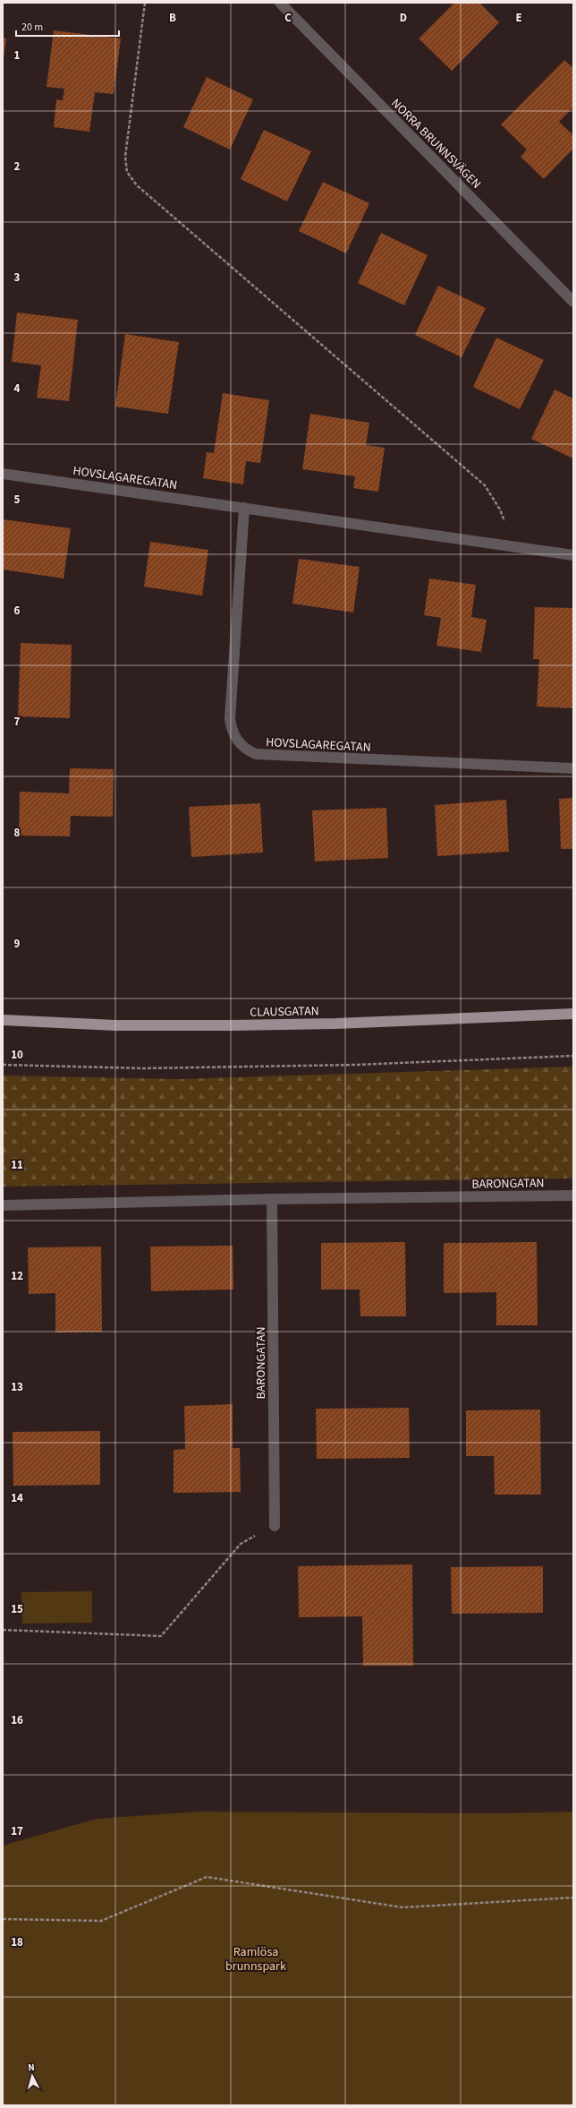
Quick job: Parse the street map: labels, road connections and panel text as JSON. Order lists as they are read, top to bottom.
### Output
{
  "streets": {
    "main road": ["CLAUSGATAN"],
    "street": ["NORRA BRUNNSVÄGEN", "HOVSLAGAREGATAN", "BARONGATAN"]
  },
  "parks": ["Ramlösa brunnspark"],
  "scale_bar": "20 m",
  "north": "top",
  "grid": {
    "columns": [
      "B",
      "C",
      "D",
      "E"
    ],
    "rows": [
      "1",
      "2",
      "3",
      "4",
      "5",
      "6",
      "7",
      "8",
      "9",
      "10",
      "11",
      "12",
      "13",
      "14",
      "15",
      "16",
      "17",
      "18"
    ]
  }
}
